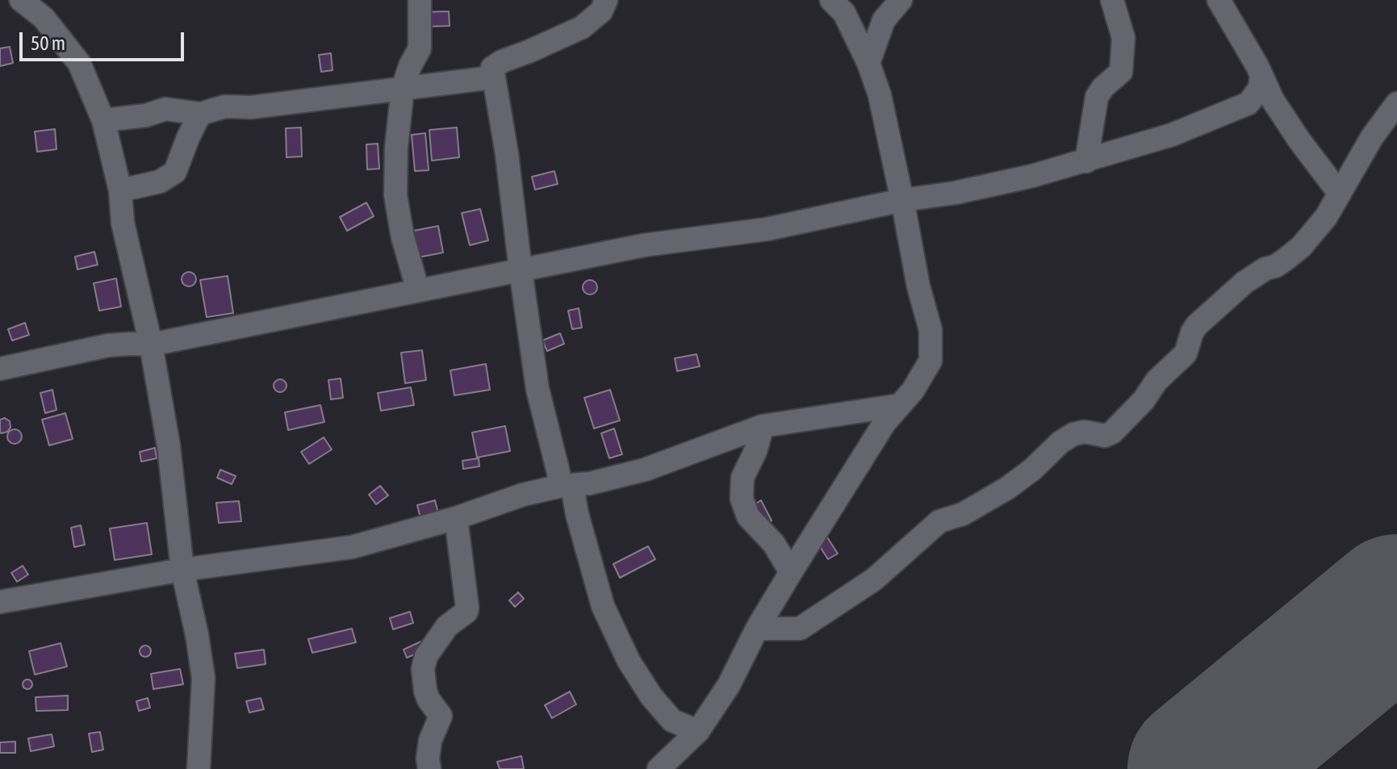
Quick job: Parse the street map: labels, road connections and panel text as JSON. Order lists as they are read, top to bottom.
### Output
{
  "scale_bar": "50 m"
}
